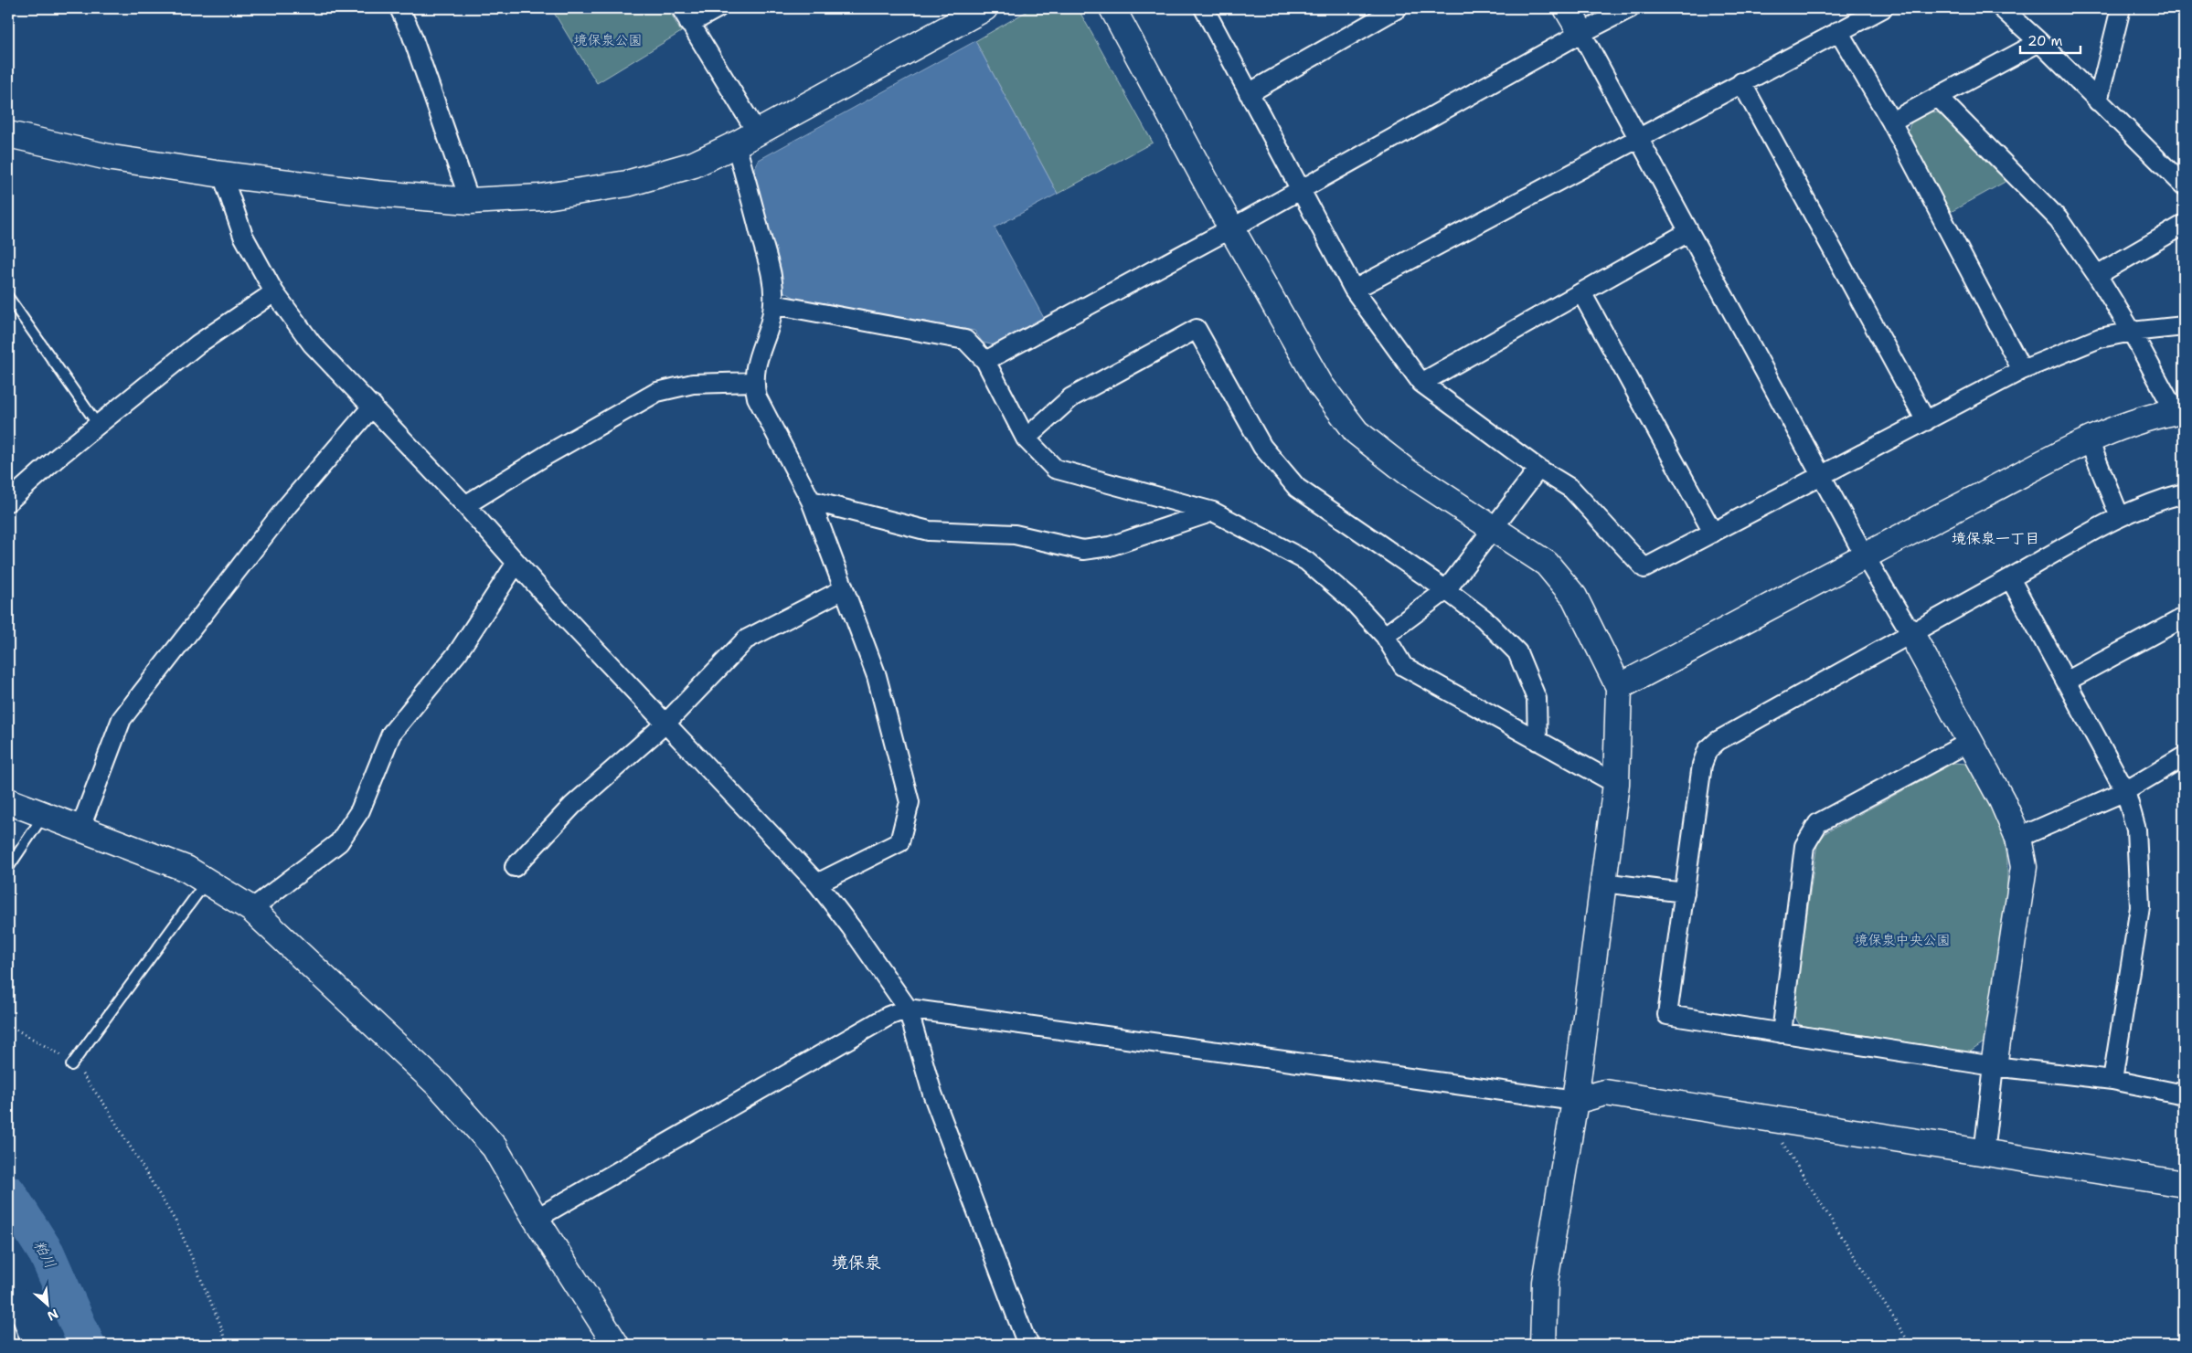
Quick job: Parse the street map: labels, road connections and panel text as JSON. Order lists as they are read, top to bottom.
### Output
{
  "districts": ["境保泉一丁目", "境保泉"],
  "water": ["粕川"],
  "parks": ["境保泉公園", "境保泉中央公園"],
  "scale_bar": "20 m",
  "north": "bottom right"
}
